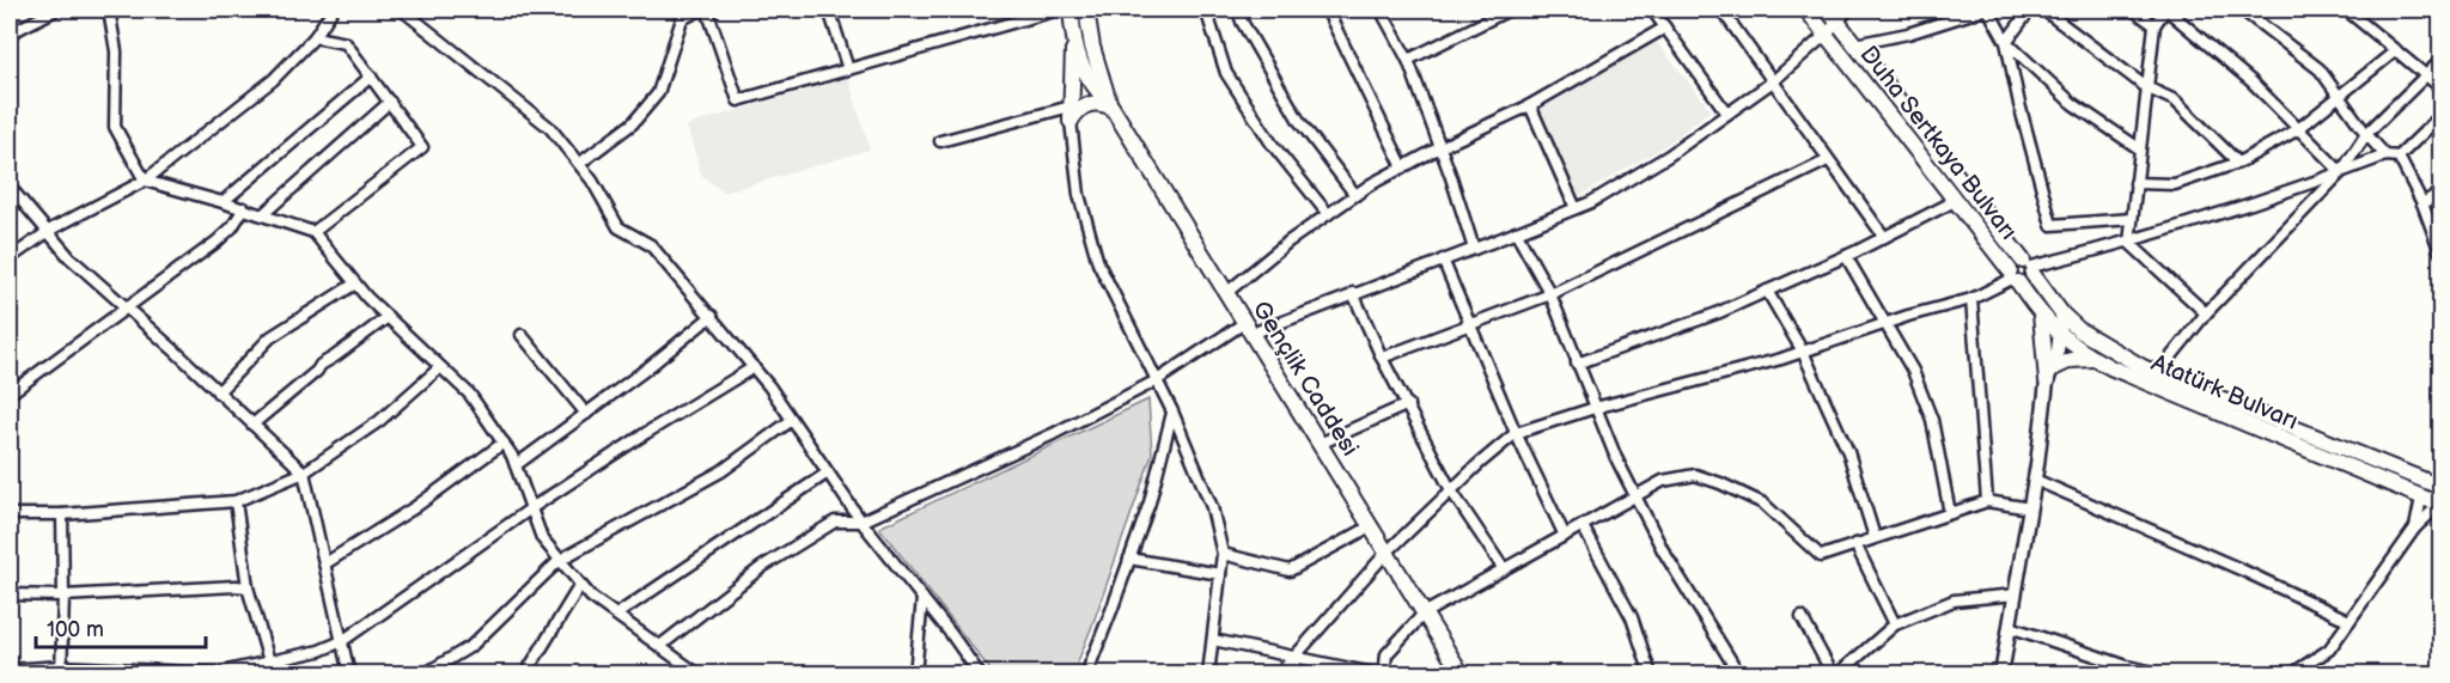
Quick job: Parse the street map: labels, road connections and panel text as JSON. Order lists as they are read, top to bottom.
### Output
{
  "streets": {
    "main road": ["Duha Sertkaya Bulvarı", "Gençlik Caddesi", "Atatürk Bulvarı"]
  },
  "crossings": [
    ["Duha Sertkaya Bulvarı", "Atatürk Bulvarı"]
  ],
  "scale_bar": "100 m"
}
